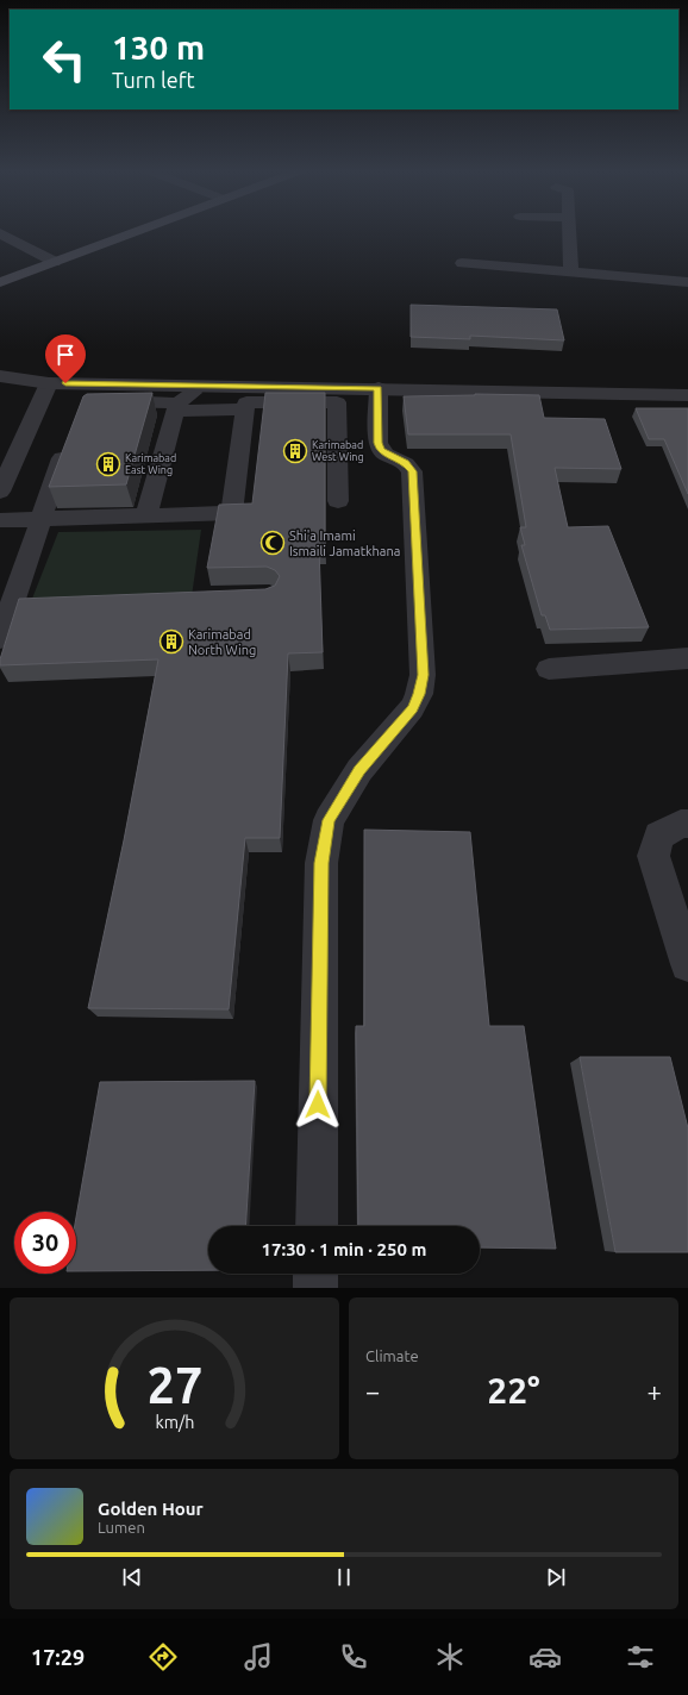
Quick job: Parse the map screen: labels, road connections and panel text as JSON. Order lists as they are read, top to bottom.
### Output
{
  "places": {
    "building": ["Karimabad West Wing", "Karimabad East Wing", "Karimabad North Wing"],
    "mosque": ["Shi'a Imami Ismaili Jamatkhana"]
  },
  "page": {
    "turn": ["130 m", "Turn left"],
    "limit": "30",
    "trip": "17:30 · 1 min · 250 m",
    "tile": "Climate",
    "heat": ["−", "22°", "+"],
    "song": ["Golden Hour", "Lumen"],
    "tabs": "17:29",
    "gauge": ["27", "km/h"]
  }
}
